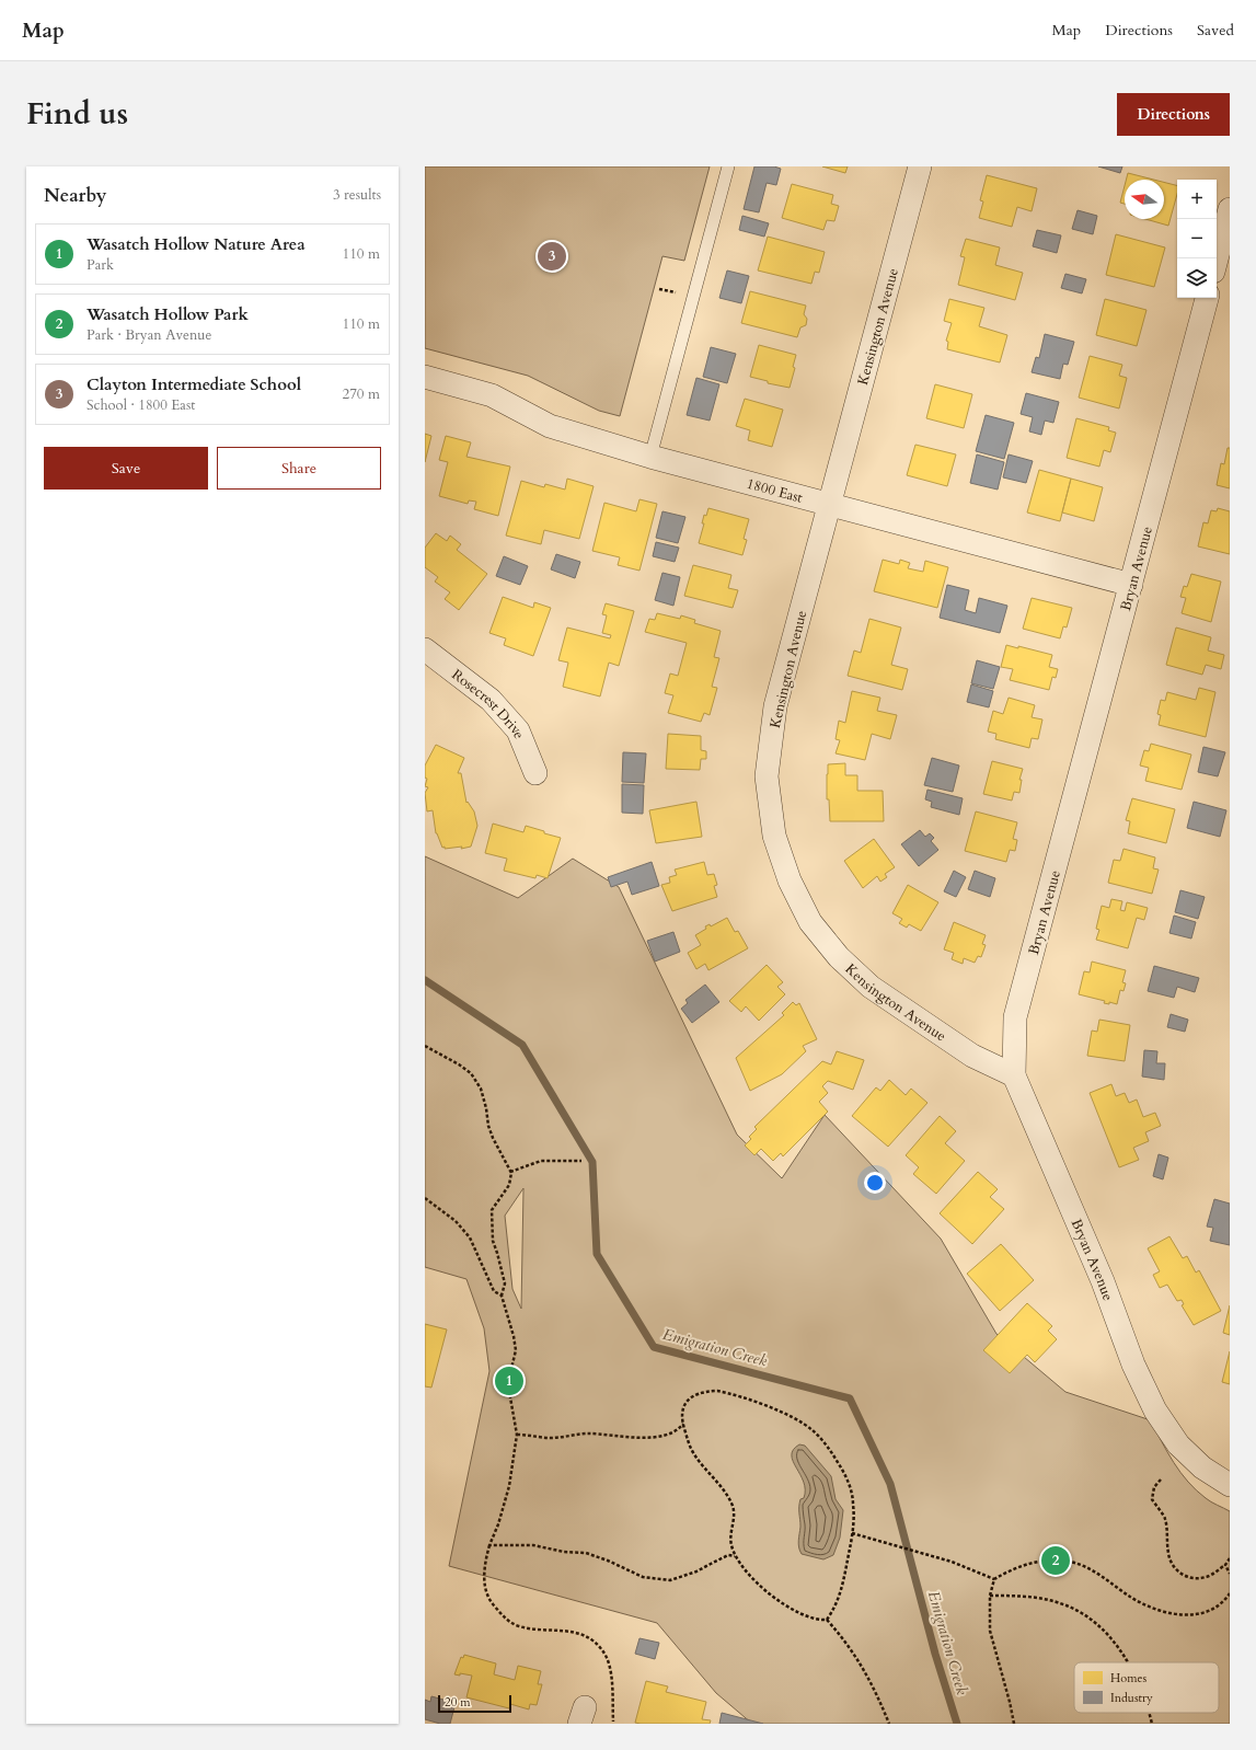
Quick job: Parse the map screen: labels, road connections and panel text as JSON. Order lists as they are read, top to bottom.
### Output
{
  "streets": {
    "street": [
      "Kensington Avenue",
      "1800 East",
      "Bryan Avenue",
      "Rosecrest Drive"
    ]
  },
  "crossings": [
    ["Kensington Avenue", "1800 East"],
    ["Kensington Avenue", "Bryan Avenue"],
    ["1800 East", "Bryan Avenue"]
  ],
  "water": ["Emigration Creek"],
  "legend": ["Homes", "Industry"],
  "scale_bar": "20 m",
  "north": "left",
  "page": {
    "header": "Map",
    "nav": ["Map", "Directions", "Saved"],
    "title": "Find us",
    "buttons": [
      "Directions",
      ["Save", "Share"]
    ],
    "heading": ["Nearby", "3 results"],
    "map_buttons": ["+", "−"],
    "list": [
      {
        "mark": "1",
        "name": "Wasatch Hollow Nature Area",
        "note": "Park",
        "value": "110 m"
      },
      {
        "mark": "2",
        "name": "Wasatch Hollow Park",
        "note": "Park · Bryan Avenue",
        "value": "110 m"
      },
      {
        "mark": "3",
        "name": "Clayton Intermediate School",
        "note": "School · 1800 East",
        "value": "270 m"
      }
    ],
    "pins": ["3", "1", "2"],
    "scale": "20 m"
  }
}
